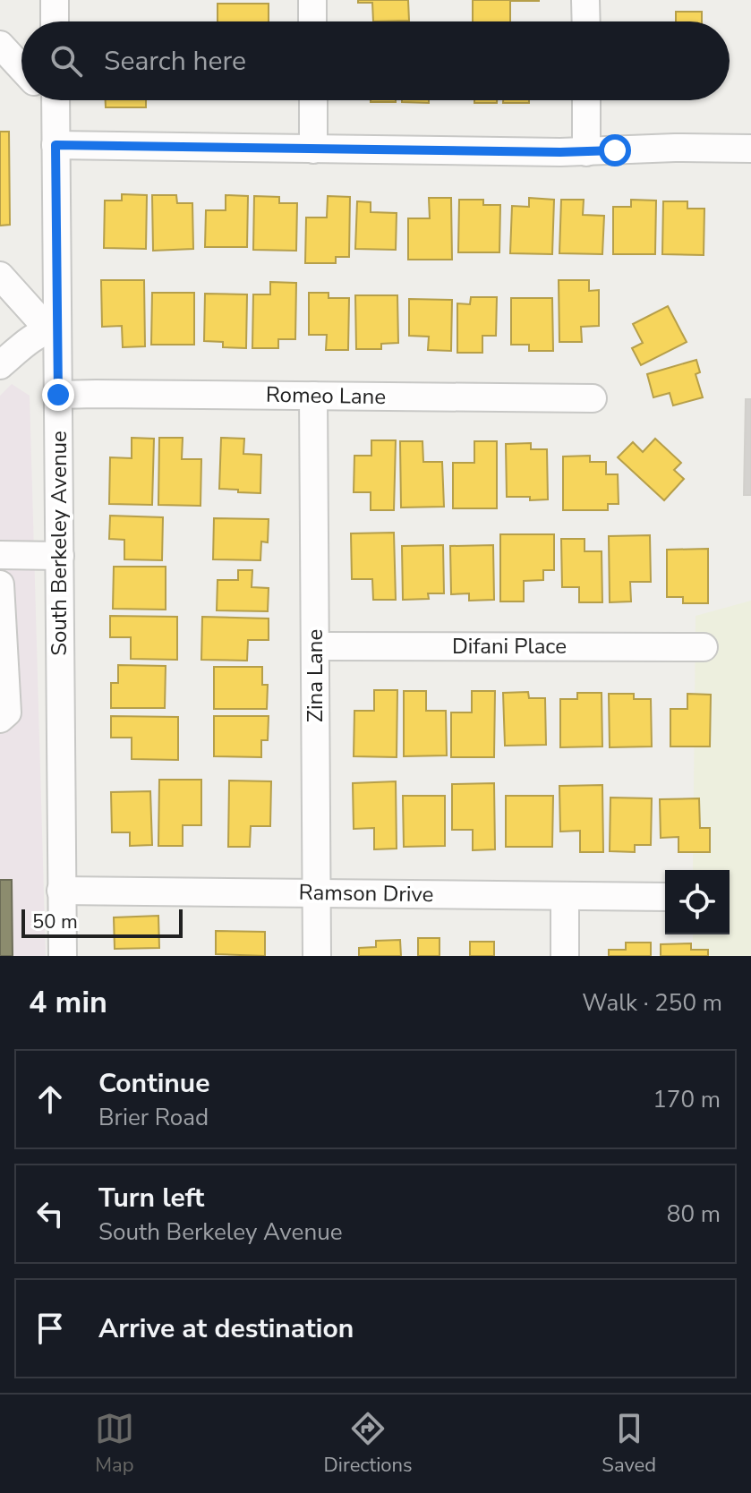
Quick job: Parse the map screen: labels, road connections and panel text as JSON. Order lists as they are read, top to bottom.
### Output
{
  "streets": {
    "street": [
      "Romeo Lane",
      "South Berkeley Avenue",
      "Difani Place",
      "Zina Lane",
      "Ramson Drive"
    ]
  },
  "crossings": [
    ["Romeo Lane", "South Berkeley Avenue"],
    ["Romeo Lane", "Zina Lane"],
    ["South Berkeley Avenue", "Ramson Drive"],
    ["Difani Place", "Zina Lane"],
    ["Zina Lane", "Ramson Drive"]
  ],
  "scale_bar": "50 m",
  "page": {
    "search": "Search here",
    "scale": "50 m",
    "heading": ["4 min", "Walk · 250 m"],
    "list": [
      ["Continue", "Brier Road", "170 m"],
      ["Turn left", "South Berkeley Avenue", "80 m"],
      "Arrive at destination"
    ],
    "nav": ["Map", "Directions", "Saved"]
  }
}
